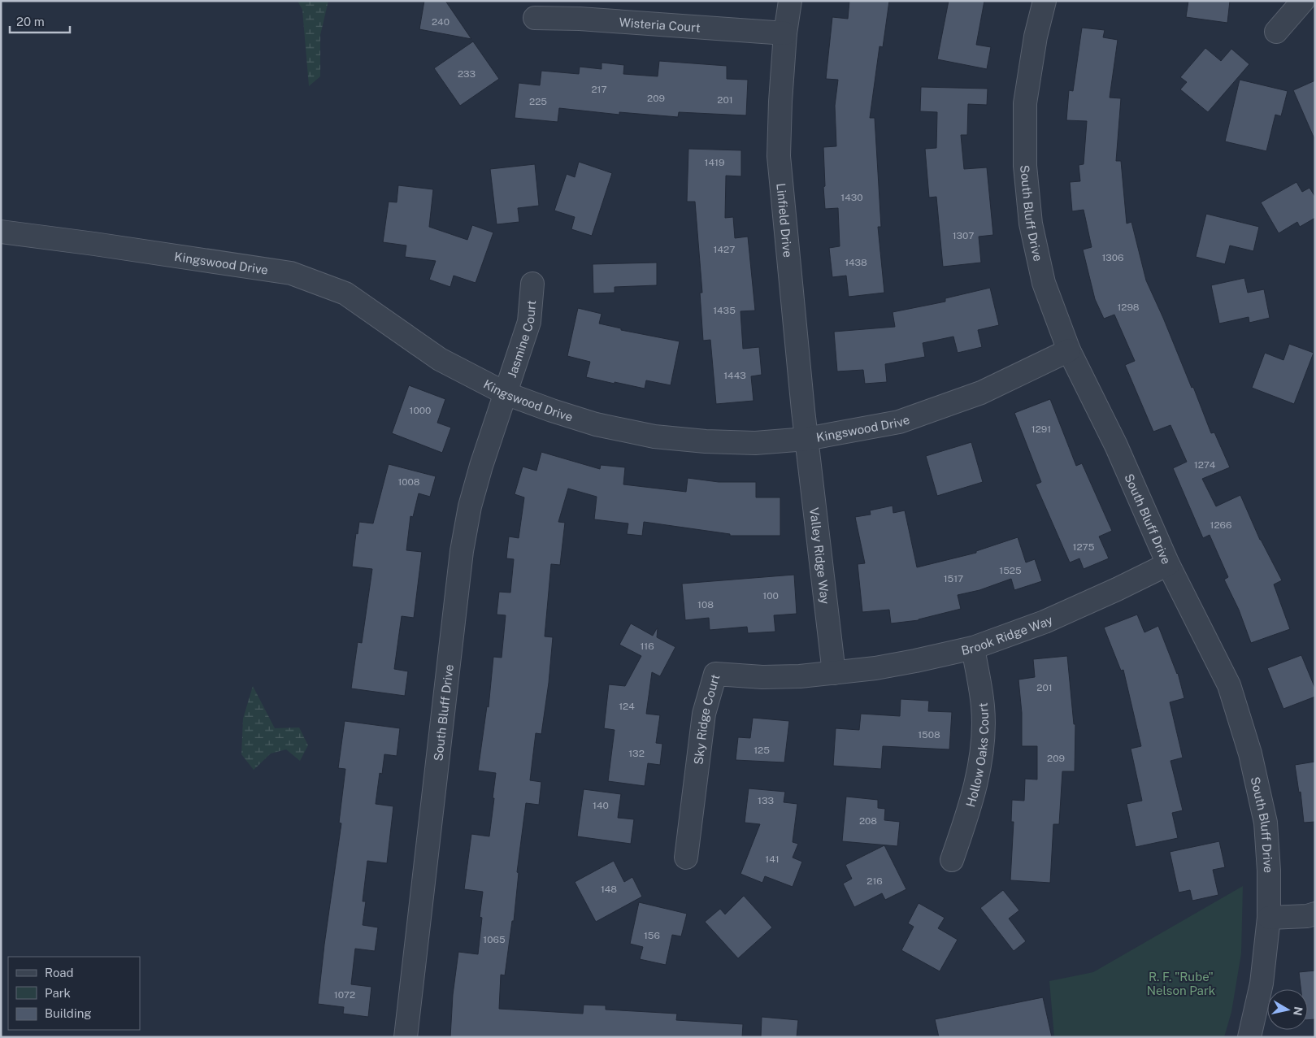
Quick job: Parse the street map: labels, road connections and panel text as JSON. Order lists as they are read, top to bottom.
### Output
{
  "streets": {
    "street": [
      "Wisteria Court",
      "South Bluff Drive",
      "Linfield Drive",
      "Kingswood Drive",
      "Jasmine Court",
      "Valley Ridge Way",
      "Brook Ridge Way",
      "Sky Ridge Court",
      "Hollow Oaks Court"
    ]
  },
  "crossings": [
    ["Wisteria Court", "Linfield Drive"],
    ["South Bluff Drive", "Kingswood Drive"],
    ["South Bluff Drive", "Jasmine Court"],
    ["South Bluff Drive", "Brook Ridge Way"],
    ["Linfield Drive", "Kingswood Drive"],
    ["Linfield Drive", "Valley Ridge Way"],
    ["Kingswood Drive", "Jasmine Court"],
    ["Kingswood Drive", "Valley Ridge Way"],
    ["Valley Ridge Way", "Brook Ridge Way"],
    ["Valley Ridge Way", "Sky Ridge Court"],
    ["Brook Ridge Way", "Sky Ridge Court"],
    ["Brook Ridge Way", "Hollow Oaks Court"]
  ],
  "parks": ["R. F. \"Rube\" Nelson Park"],
  "house_numbers": [
    "240",
    "233",
    "217",
    "209",
    "201",
    "225",
    "1419",
    "1430",
    "1307",
    "1427",
    "1306",
    "1438",
    "1298",
    "1435",
    "1443",
    "1000",
    "1291",
    "1274",
    "1008",
    "1266",
    "1275",
    "1525",
    "1517",
    "100",
    "108",
    "116",
    "201",
    "124",
    "1508",
    "125",
    "132",
    "209",
    "133",
    "140",
    "208",
    "141",
    "216",
    "148",
    "156",
    "1065",
    "1072"
  ],
  "legend": ["Road", "Park", "Building"],
  "scale_bar": "20 m",
  "north": "right"
}
